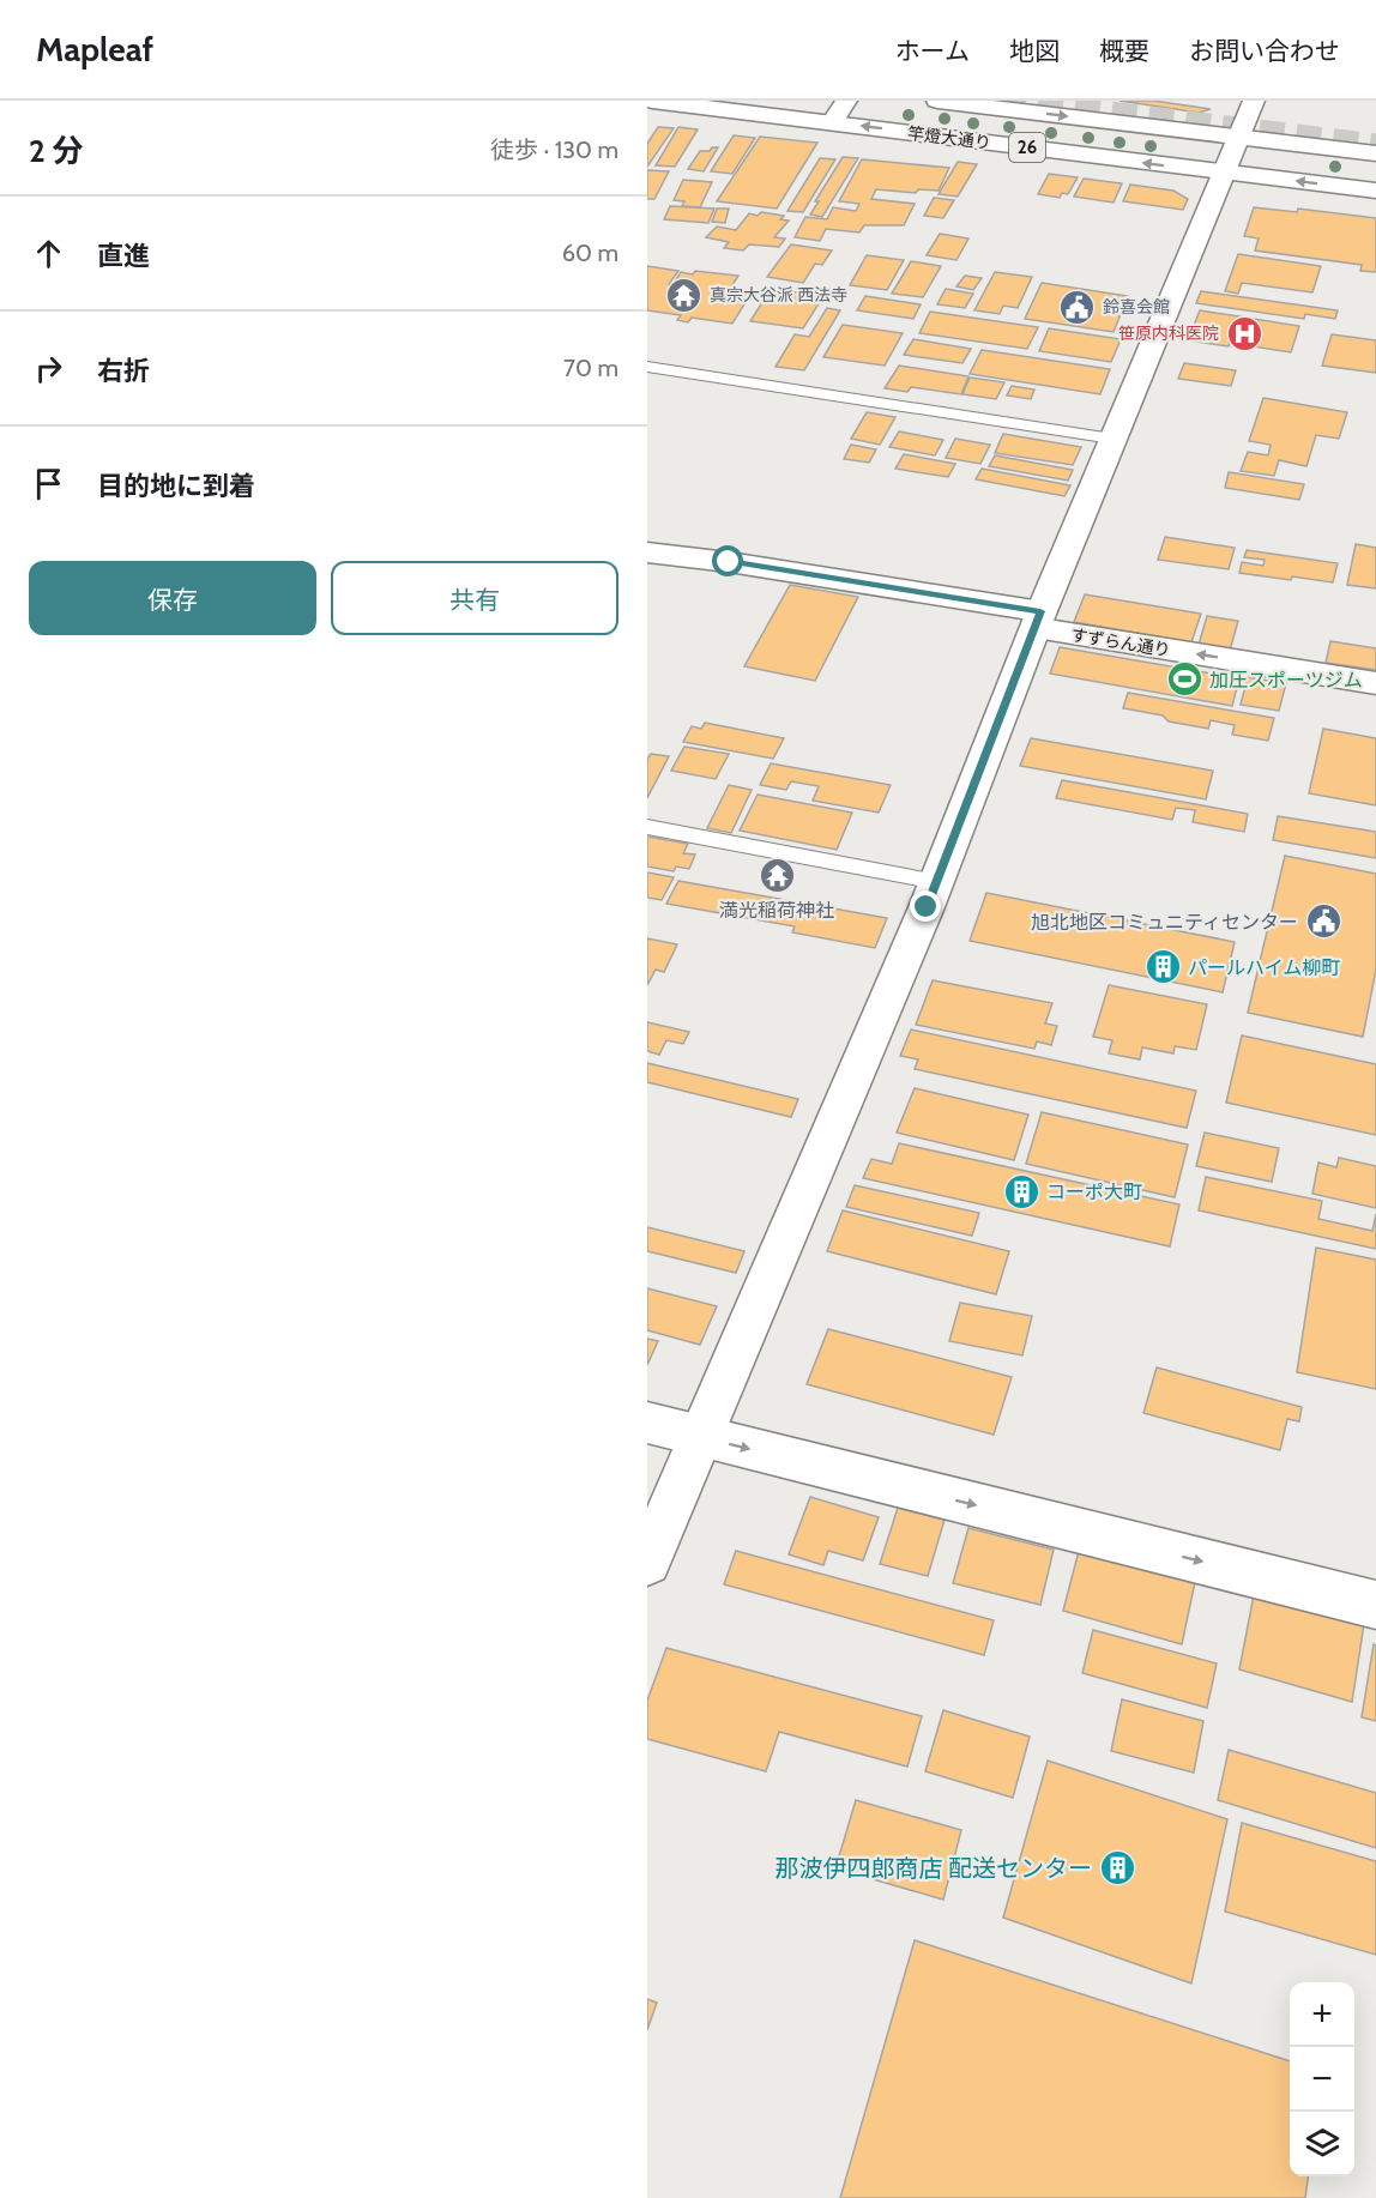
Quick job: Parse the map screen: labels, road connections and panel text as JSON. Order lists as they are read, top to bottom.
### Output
{
  "streets": {
    "street": ["竿燈大通り", "26", "すずらん通り"]
  },
  "one_way": ["すずらん通り"],
  "places": {
    "temple": ["真宗大谷派 西法寺", "満光稲荷神社"],
    "public building": ["鈴喜会館", "旭北地区コミュニティセンター"],
    "hospital": ["笹原内科医院"],
    "sports": ["加圧スポーツジム"],
    "building": ["パールハイム柳町", "コーポ大町", "那波伊四郎商店 配送センター"]
  },
  "page": {
    "header": "Mapleaf",
    "nav": [
      "ホーム",
      "地図",
      "概要",
      "お問い合わせ"
    ],
    "heading": ["2 分", "徒歩 · 130 m"],
    "list": [
      ["直進", "60 m"],
      ["右折", "70 m"],
      "目的地に到着"
    ],
    "buttons": ["保存", "共有"],
    "map_buttons": ["+", "−"]
  }
}
